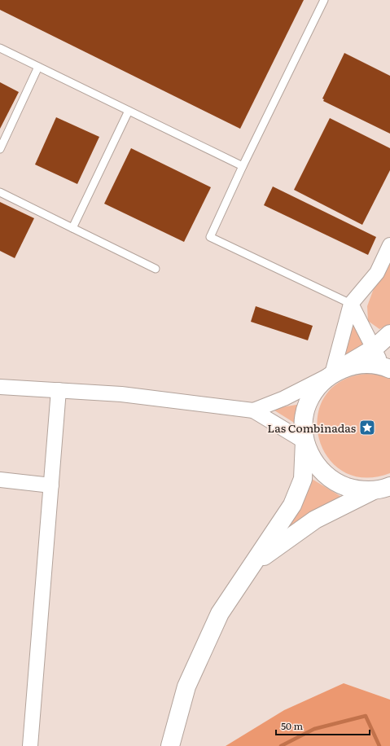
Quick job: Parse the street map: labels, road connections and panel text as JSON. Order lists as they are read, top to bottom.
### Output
{
  "places": {
    "place": ["Las Combinadas"]
  },
  "scale_bar": "50 m"
}
